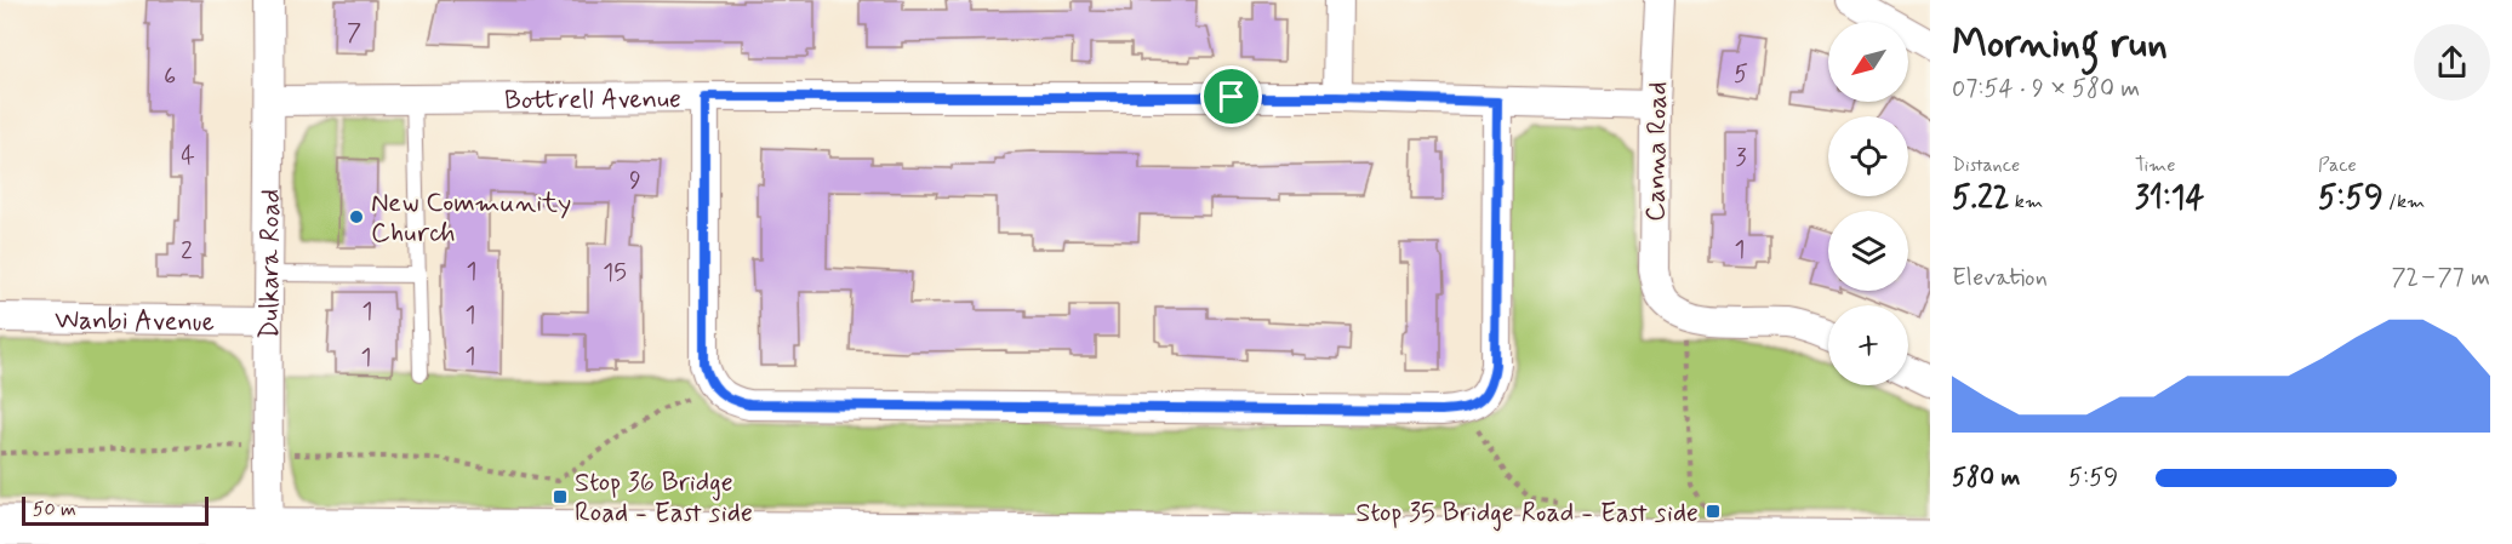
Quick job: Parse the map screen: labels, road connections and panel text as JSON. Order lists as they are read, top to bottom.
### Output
{
  "streets": {
    "street": [
      "Bottrell Avenue",
      "Canna Road",
      "Dulkara Road",
      "Wanbi Avenue"
    ]
  },
  "crossings": [
    ["Bottrell Avenue", "Canna Road"],
    ["Bottrell Avenue", "Dulkara Road"],
    ["Dulkara Road", "Wanbi Avenue"]
  ],
  "places": {
    "other": ["New Community Church"],
    "transit": ["Stop 36 Bridge Road - East side", "Stop 35 Bridge Road - East side"]
  },
  "house_numbers": [
    "7",
    "5",
    "6",
    "4",
    "3",
    "9",
    "1",
    "2",
    "1",
    "15",
    "1",
    "1",
    "1",
    "1"
  ],
  "scale_bar": "50 m",
  "north": "bottom left",
  "page": {
    "heading": ["Morning run", "07:54 · 9 × 580 m"],
    "map_buttons": "+",
    "stats": [
      ["Distance", "5.22 km"],
      ["Time", "31:14"],
      ["Pace", "5:59 /km"]
    ],
    "chart": ["Elevation", "72–77 m"],
    "list": [
      {
        "name": "580 m",
        "note": "5:59"
      }
    ],
    "scale": "50 m"
  }
}
